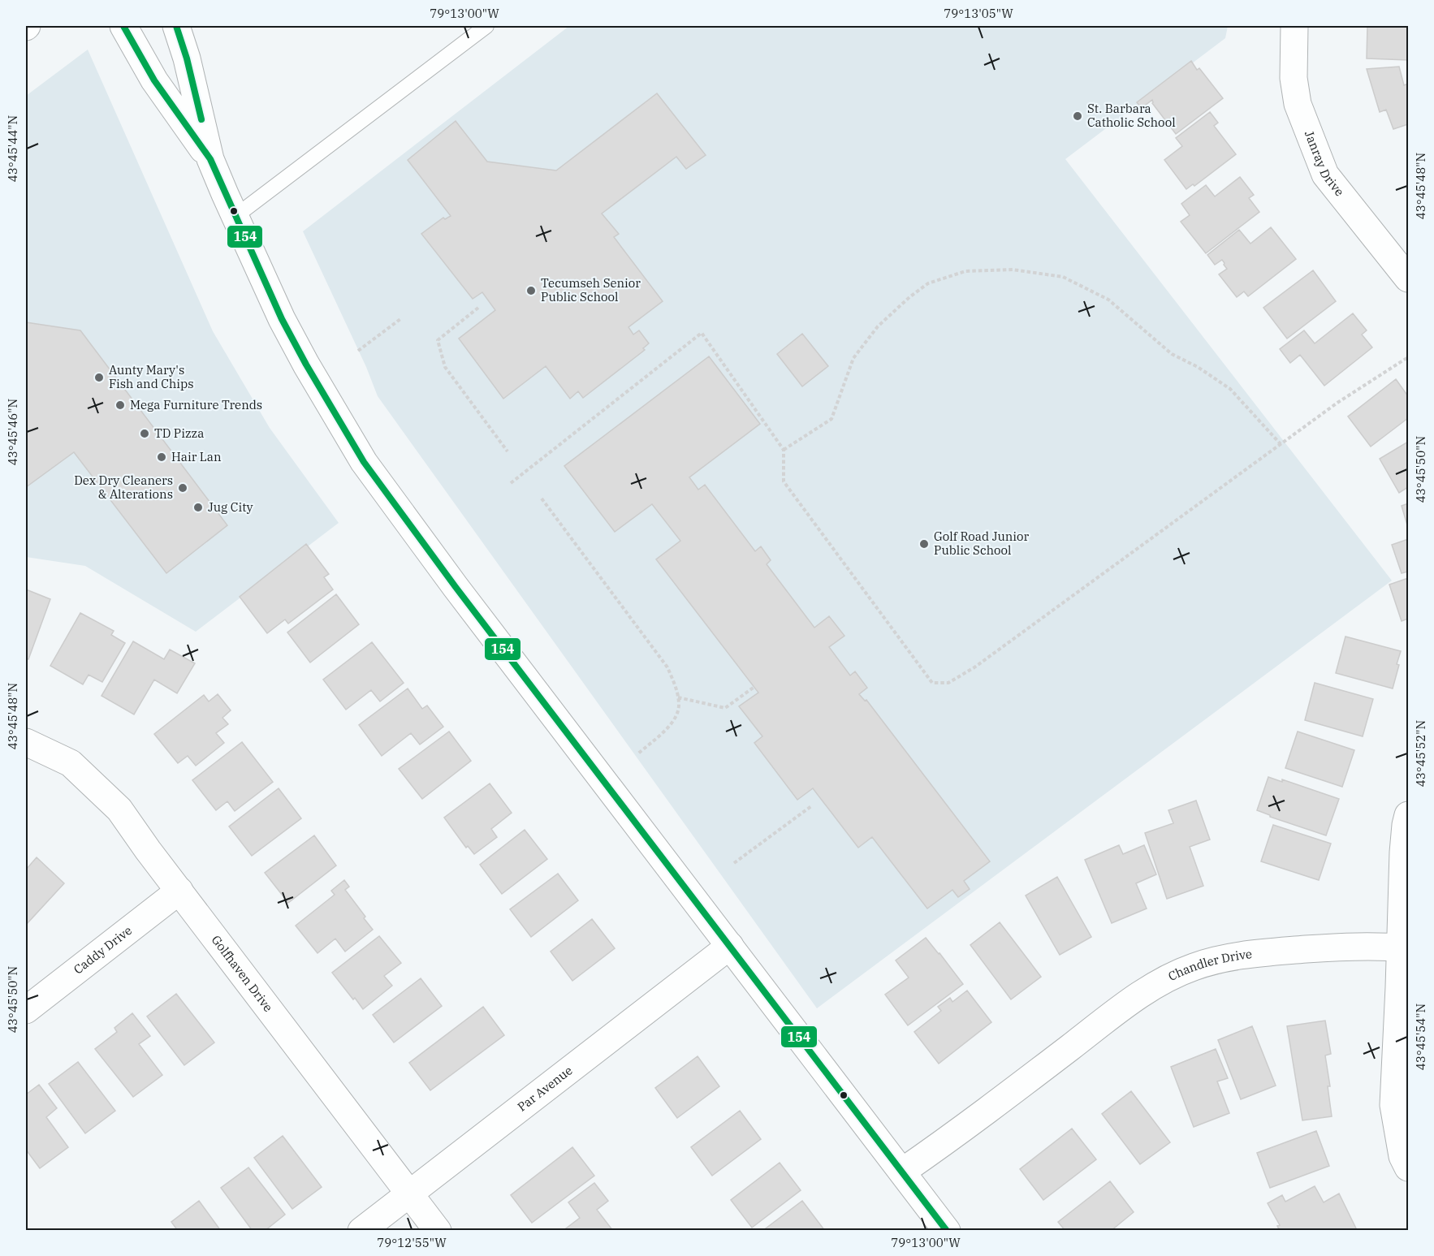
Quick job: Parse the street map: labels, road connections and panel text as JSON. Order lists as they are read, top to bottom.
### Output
{
  "streets": {
    "street": [
      "Janray Drive",
      "Caddy Drive",
      "Chandler Drive",
      "Golfhaven Drive",
      "Par Avenue"
    ]
  },
  "crossings": [
    ["Caddy Drive", "Golfhaven Drive"],
    ["Golfhaven Drive", "Par Avenue"]
  ],
  "places": [
    "St. Barbara Catholic School",
    "Tecumseh Senior Public School",
    "Aunty Mary's Fish and Chips",
    "Mega Furniture Trends",
    "TD Pizza",
    "Hair Lan",
    "Dex Dry Cleaners & Alterations",
    "Jug City",
    "Golf Road Junior Public School"
  ],
  "lines": ["transit line 154"],
  "coordinates": [
    "79°13'00\"W",
    "79°13'05\"W",
    "43°45'44\"N",
    "43°45'48\"N",
    "43°45'46\"N",
    "43°45'50\"N",
    "43°45'52\"N",
    "43°45'54\"N",
    "79°12'55\"W"
  ]
}
